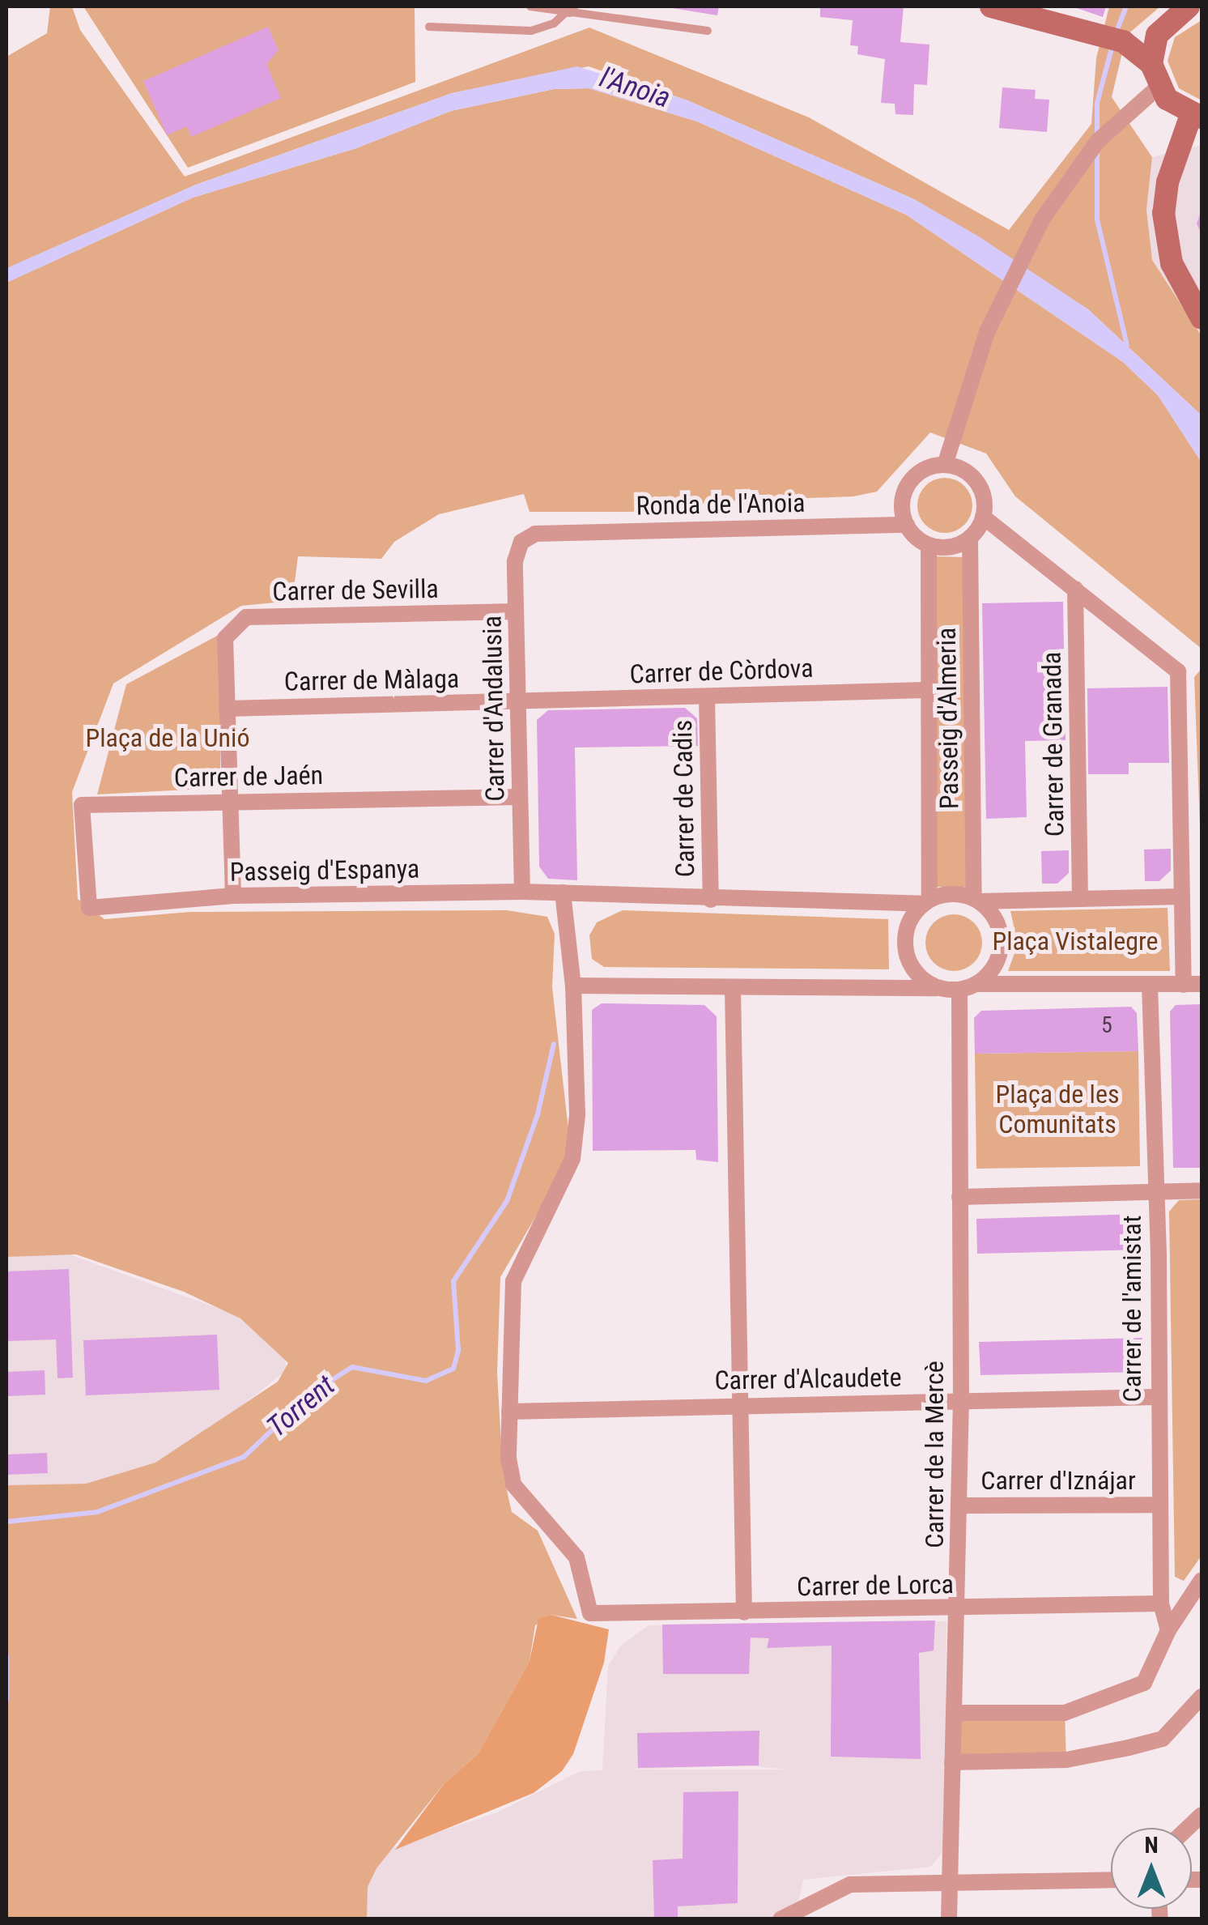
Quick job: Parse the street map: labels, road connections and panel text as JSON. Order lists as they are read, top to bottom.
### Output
{
  "streets": {
    "street": [
      "Ronda de l'Anoia",
      "Carrer de Sevilla",
      "Carrer de Còrdova",
      "Carrer de Màlaga",
      "Carrer d'Andalusia",
      "Passeig d'Almeria",
      "Carrer de Granada",
      "Carrer de Jaén",
      "Carrer de Cadis",
      "Passeig d'Espanya",
      "Carrer de l'amistat",
      "Carrer d'Alcaudete",
      "Carrer de la Mercè",
      "Carrer d'Iznájar",
      "Carrer de Lorca"
    ]
  },
  "crossings": [
    ["Ronda de l'Anoia", "Carrer d'Andalusia"],
    ["Ronda de l'Anoia", "Passeig d'Almeria"],
    ["Carrer de Sevilla", "Carrer de Màlaga"],
    ["Carrer de Sevilla", "Carrer d'Andalusia"],
    ["Carrer de Sevilla", "Carrer de Jaén"],
    ["Carrer de Sevilla", "Passeig d'Espanya"],
    ["Carrer de Còrdova", "Carrer de Màlaga"],
    ["Carrer de Còrdova", "Carrer d'Andalusia"],
    ["Carrer de Còrdova", "Passeig d'Almeria"],
    ["Carrer de Còrdova", "Carrer de Cadis"],
    ["Carrer de Màlaga", "Carrer d'Andalusia"],
    ["Carrer d'Andalusia", "Carrer de Jaén"],
    ["Carrer d'Andalusia", "Passeig d'Espanya"],
    ["Passeig d'Almeria", "Passeig d'Espanya"],
    ["Passeig d'Almeria", "Carrer de la Mercè"],
    ["Carrer de Granada", "Passeig d'Espanya"],
    ["Carrer de Jaén", "Passeig d'Espanya"],
    ["Carrer de Cadis", "Passeig d'Espanya"],
    ["Passeig d'Espanya", "Carrer de la Mercè"],
    ["Carrer de l'amistat", "Carrer d'Alcaudete"],
    ["Carrer de l'amistat", "Carrer d'Iznájar"],
    ["Carrer de l'amistat", "Carrer de Lorca"],
    ["Carrer d'Alcaudete", "Carrer de la Mercè"],
    ["Carrer d'Alcaudete", "Carrer de Lorca"],
    ["Carrer de la Mercè", "Carrer d'Iznájar"],
    ["Carrer de la Mercè", "Carrer de Lorca"]
  ],
  "water": ["l'Anoia", "Torrent"],
  "parks": ["Plaça de la Unió", "Plaça Vistalegre", "Plaça de les Comunitats"],
  "house_numbers": ["5"],
  "north": "top"
}
